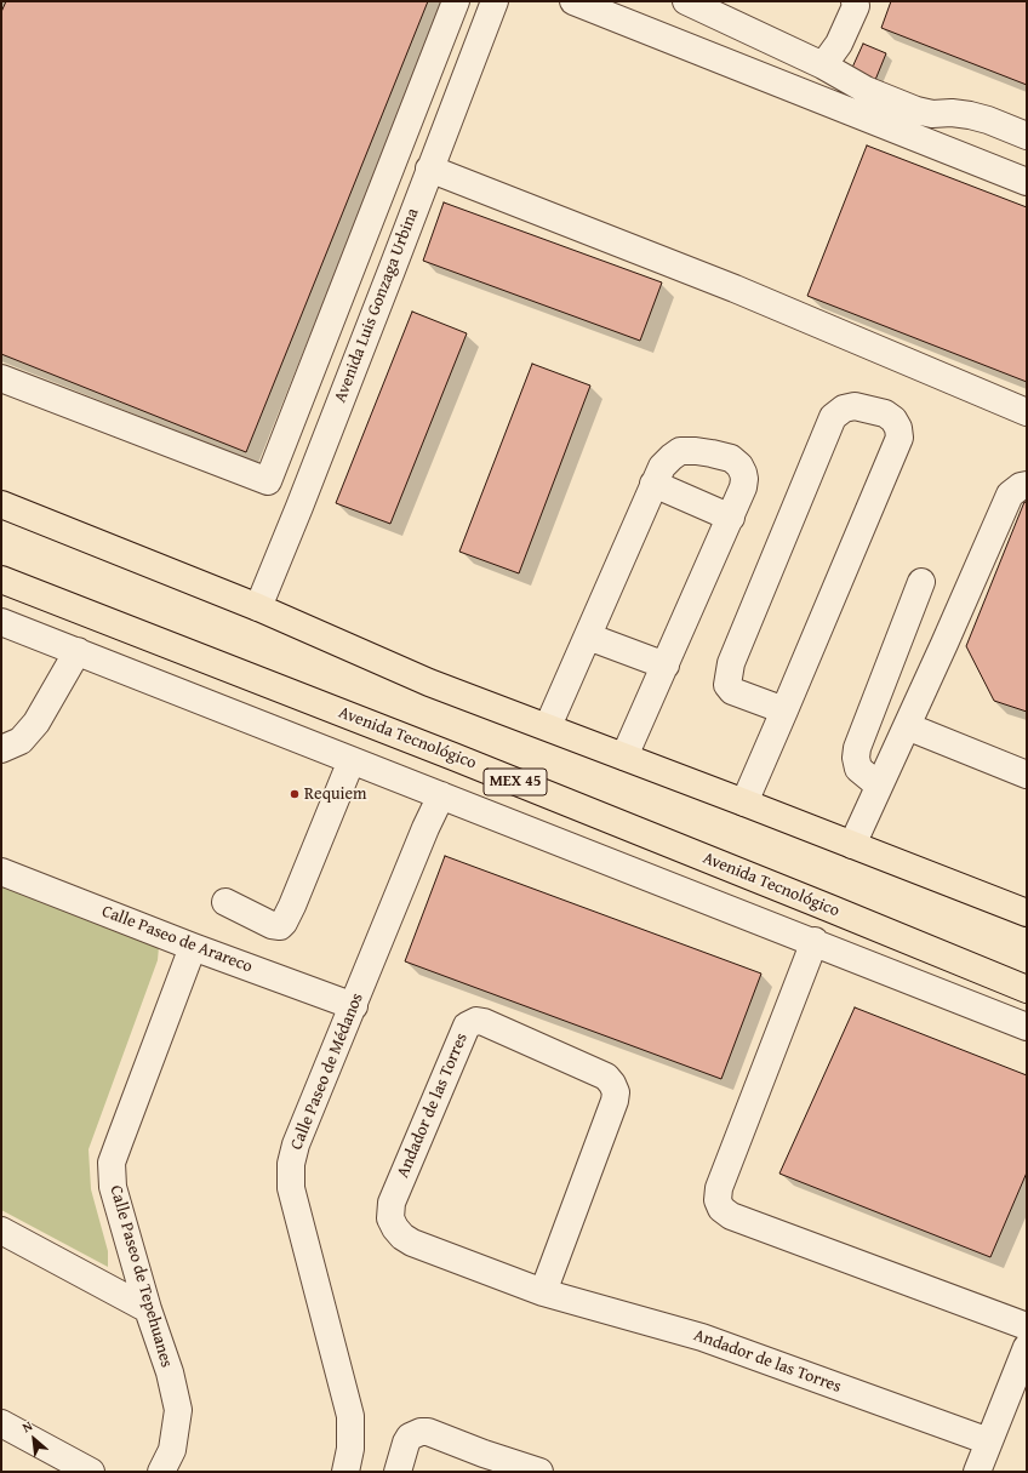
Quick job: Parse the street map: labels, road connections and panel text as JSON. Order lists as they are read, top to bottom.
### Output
{
  "streets": {
    "main road": ["Avenida Tecnológico", "MEX 45"],
    "street": [
      "Avenida Luis Gonzaga Urbina",
      "Calle Paseo de Arareco",
      "Calle Paseo de Médanos",
      "Andador de las Torres",
      "Calle Paseo de Tepehuanes"
    ]
  },
  "crossings": [
    ["Calle Paseo de Arareco", "Calle Paseo de Médanos"],
    ["Calle Paseo de Arareco", "Calle Paseo de Tepehuanes"]
  ],
  "places": ["Requiem"],
  "north": "top left"
}
